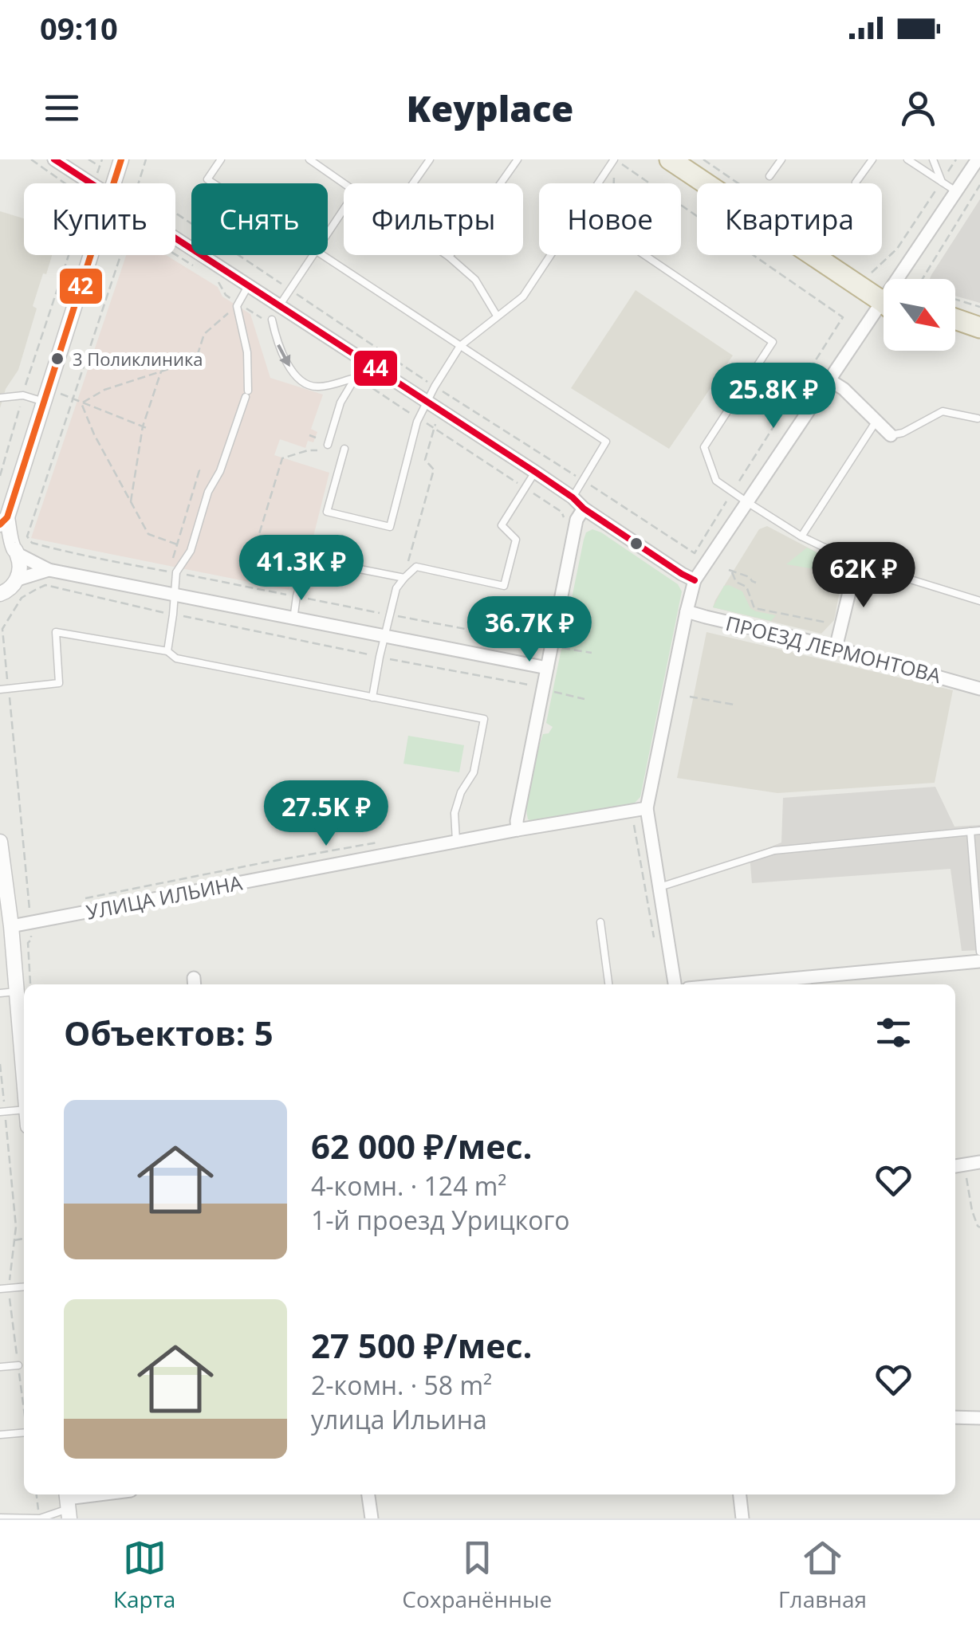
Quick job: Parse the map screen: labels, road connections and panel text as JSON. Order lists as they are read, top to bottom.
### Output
{
  "streets": {
    "street": ["ПРОЕЗД ЛЕРМОНТОВА", "УЛИЦА ИЛЬИНА"]
  },
  "places": ["3 Поликлиника"],
  "lines": ["transit line 44", "transit line 42"],
  "north": "bottom right",
  "page": {
    "status": "09:10",
    "header": "Keyplace",
    "chip": [
      "Купить",
      "Снять",
      "Фильтры",
      "Новое",
      "Квартира"
    ],
    "price": [
      "25.8K ₽",
      "41.3K ₽",
      "62K ₽",
      "36.7K ₽",
      "27.5K ₽"
    ],
    "heading": "Объектов: 5",
    "list": [
      {
        "name": "62 000 ₽/мес.",
        "note": "4-комн. · 124 m² · 1-й проезд Урицкого"
      },
      {
        "name": "27 500 ₽/мес.",
        "note": "2-комн. · 58 m² · улица Ильина"
      }
    ],
    "tabs": ["Карта", "Сохранённые", "Главная"]
  }
}
